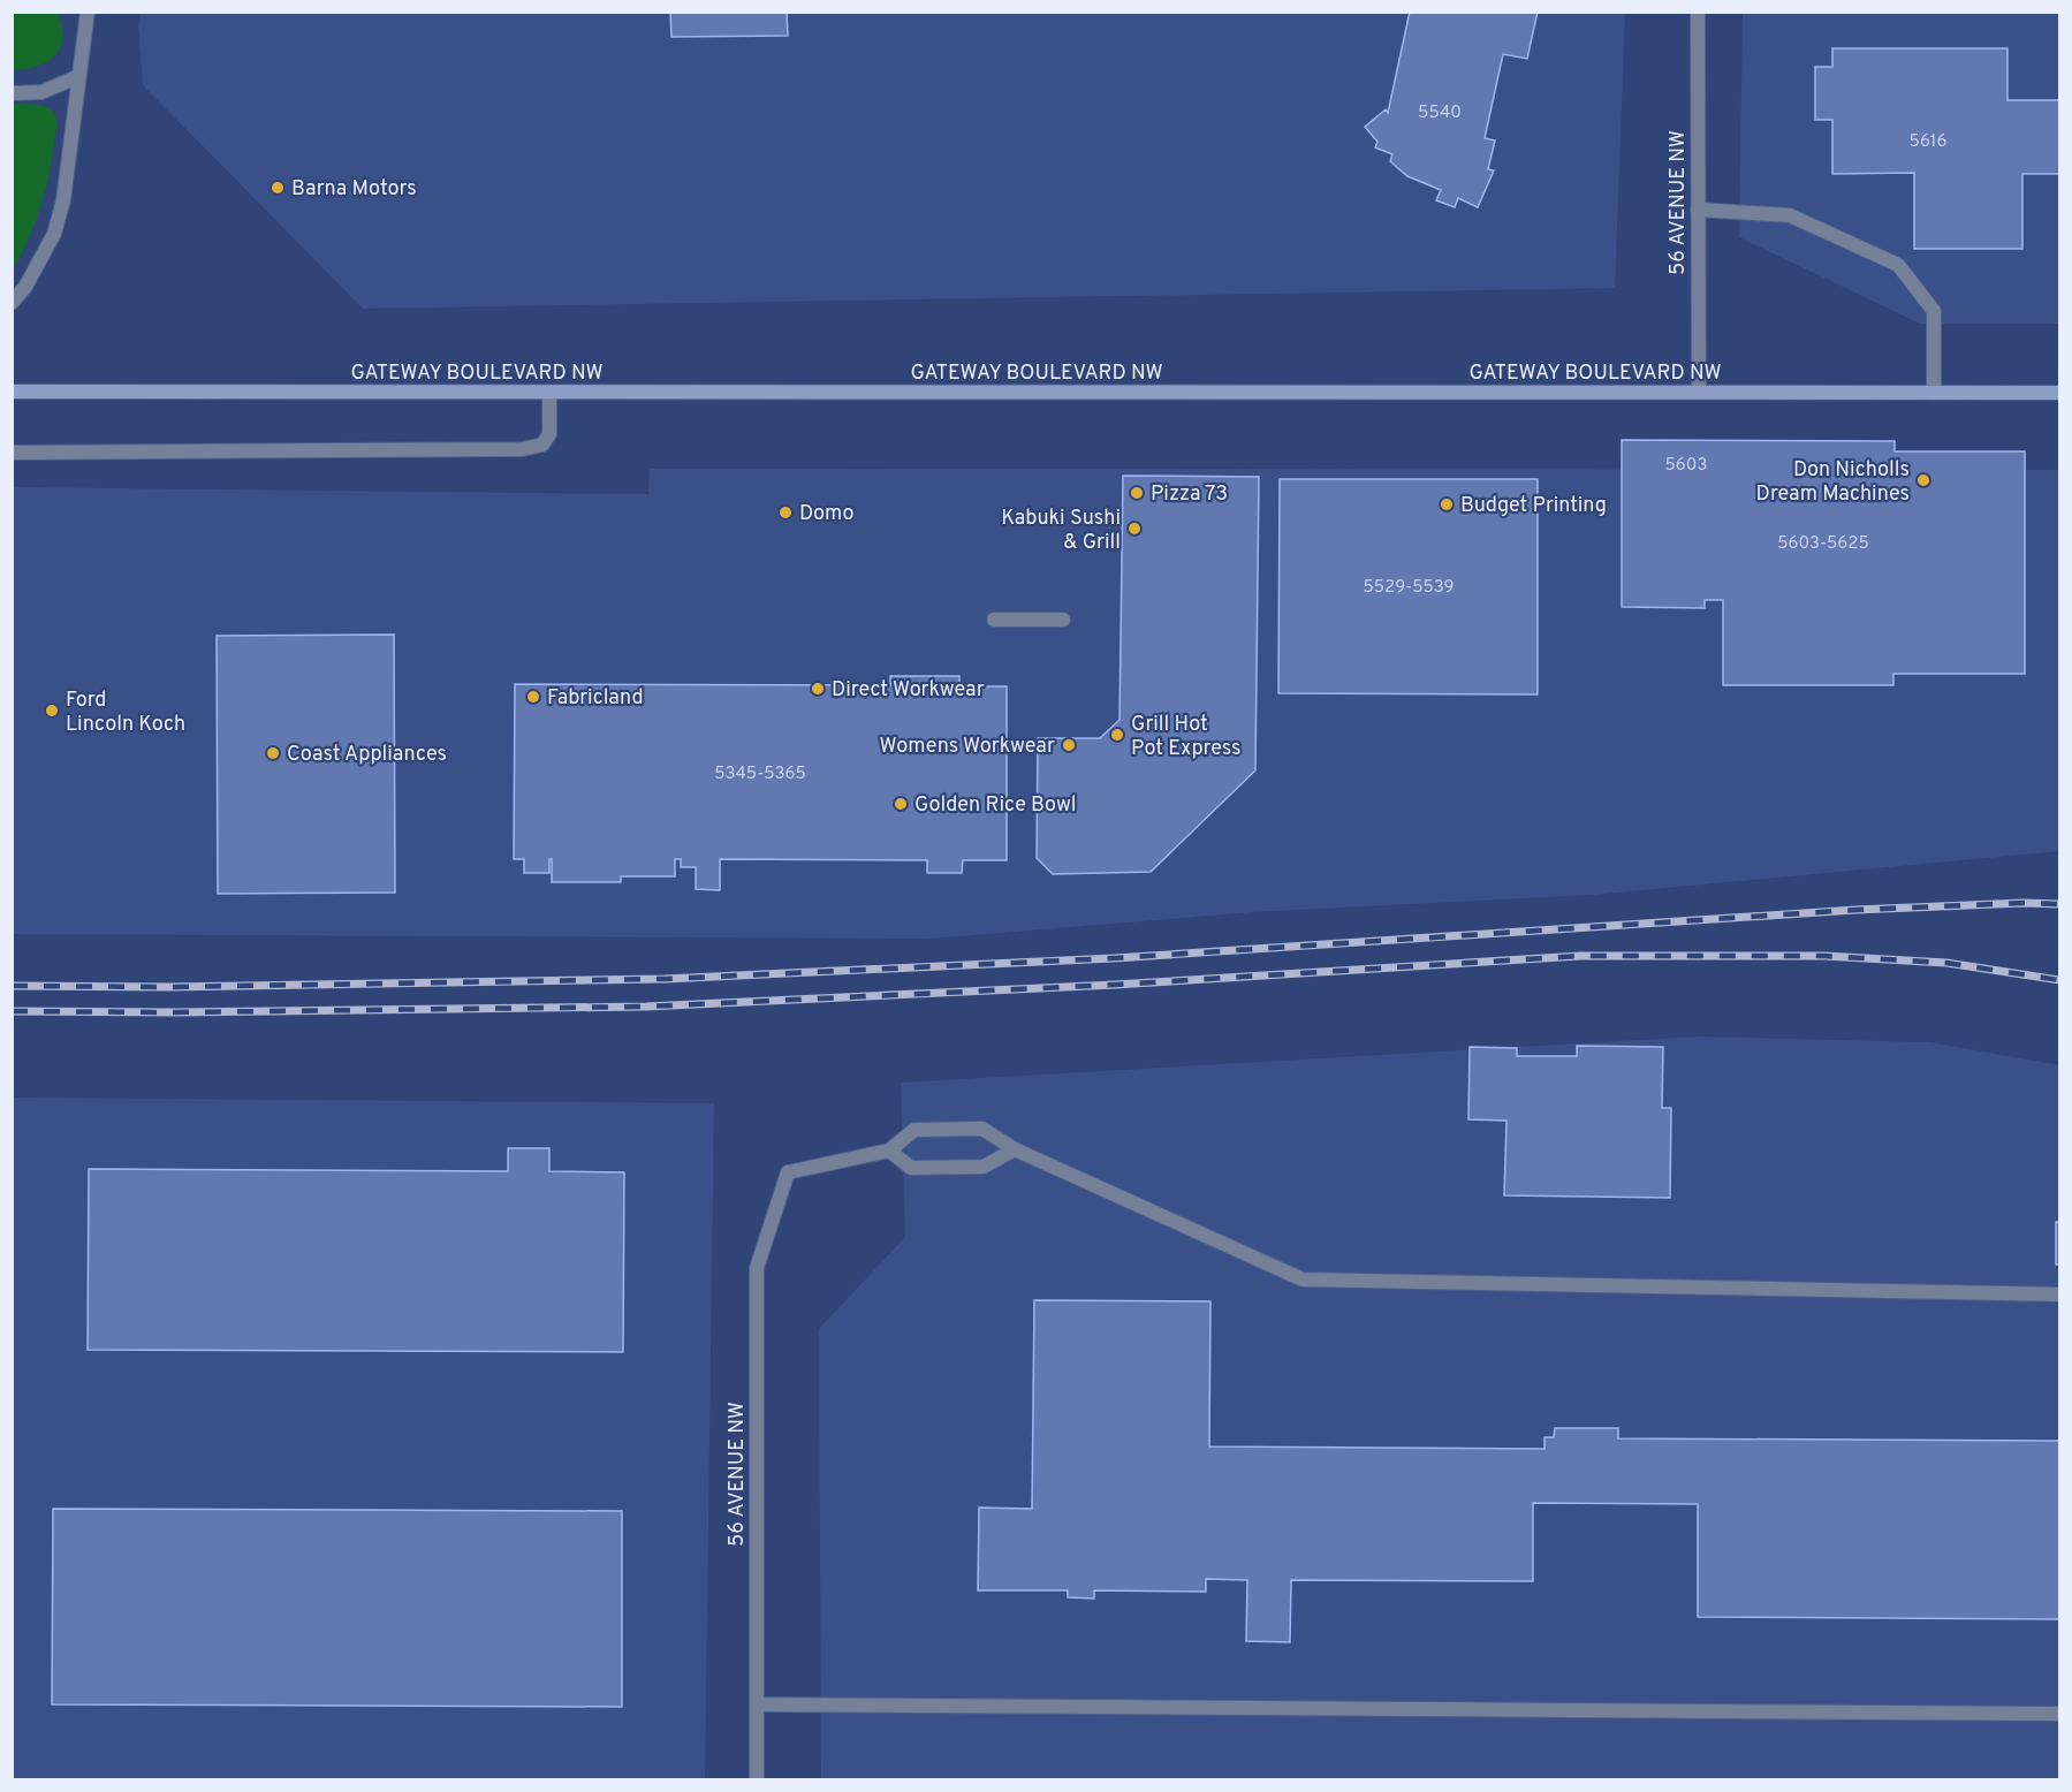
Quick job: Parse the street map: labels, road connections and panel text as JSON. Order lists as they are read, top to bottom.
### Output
{
  "streets": {
    "main road": ["GATEWAY BOULEVARD NW"],
    "street": ["56 AVENUE NW"]
  },
  "crossings": [
    ["56 AVENUE NW", "GATEWAY BOULEVARD NW"]
  ],
  "places": [
    "Barna Motors",
    "Don Nicholls Dream Machines",
    "Pizza 73",
    "Budget Printing",
    "Domo",
    "Kabuki Sushi & Grill",
    "Direct Workwear",
    "Fabricland",
    "Ford Lincoln Koch",
    "Grill Hot Pot Express",
    "Womens Workwear",
    "Coast Appliances",
    "Golden Rice Bowl"
  ],
  "house_numbers": [
    "5540",
    "5616",
    "5603",
    "5603-5625",
    "5529-5539",
    "5345-5365"
  ]
}
